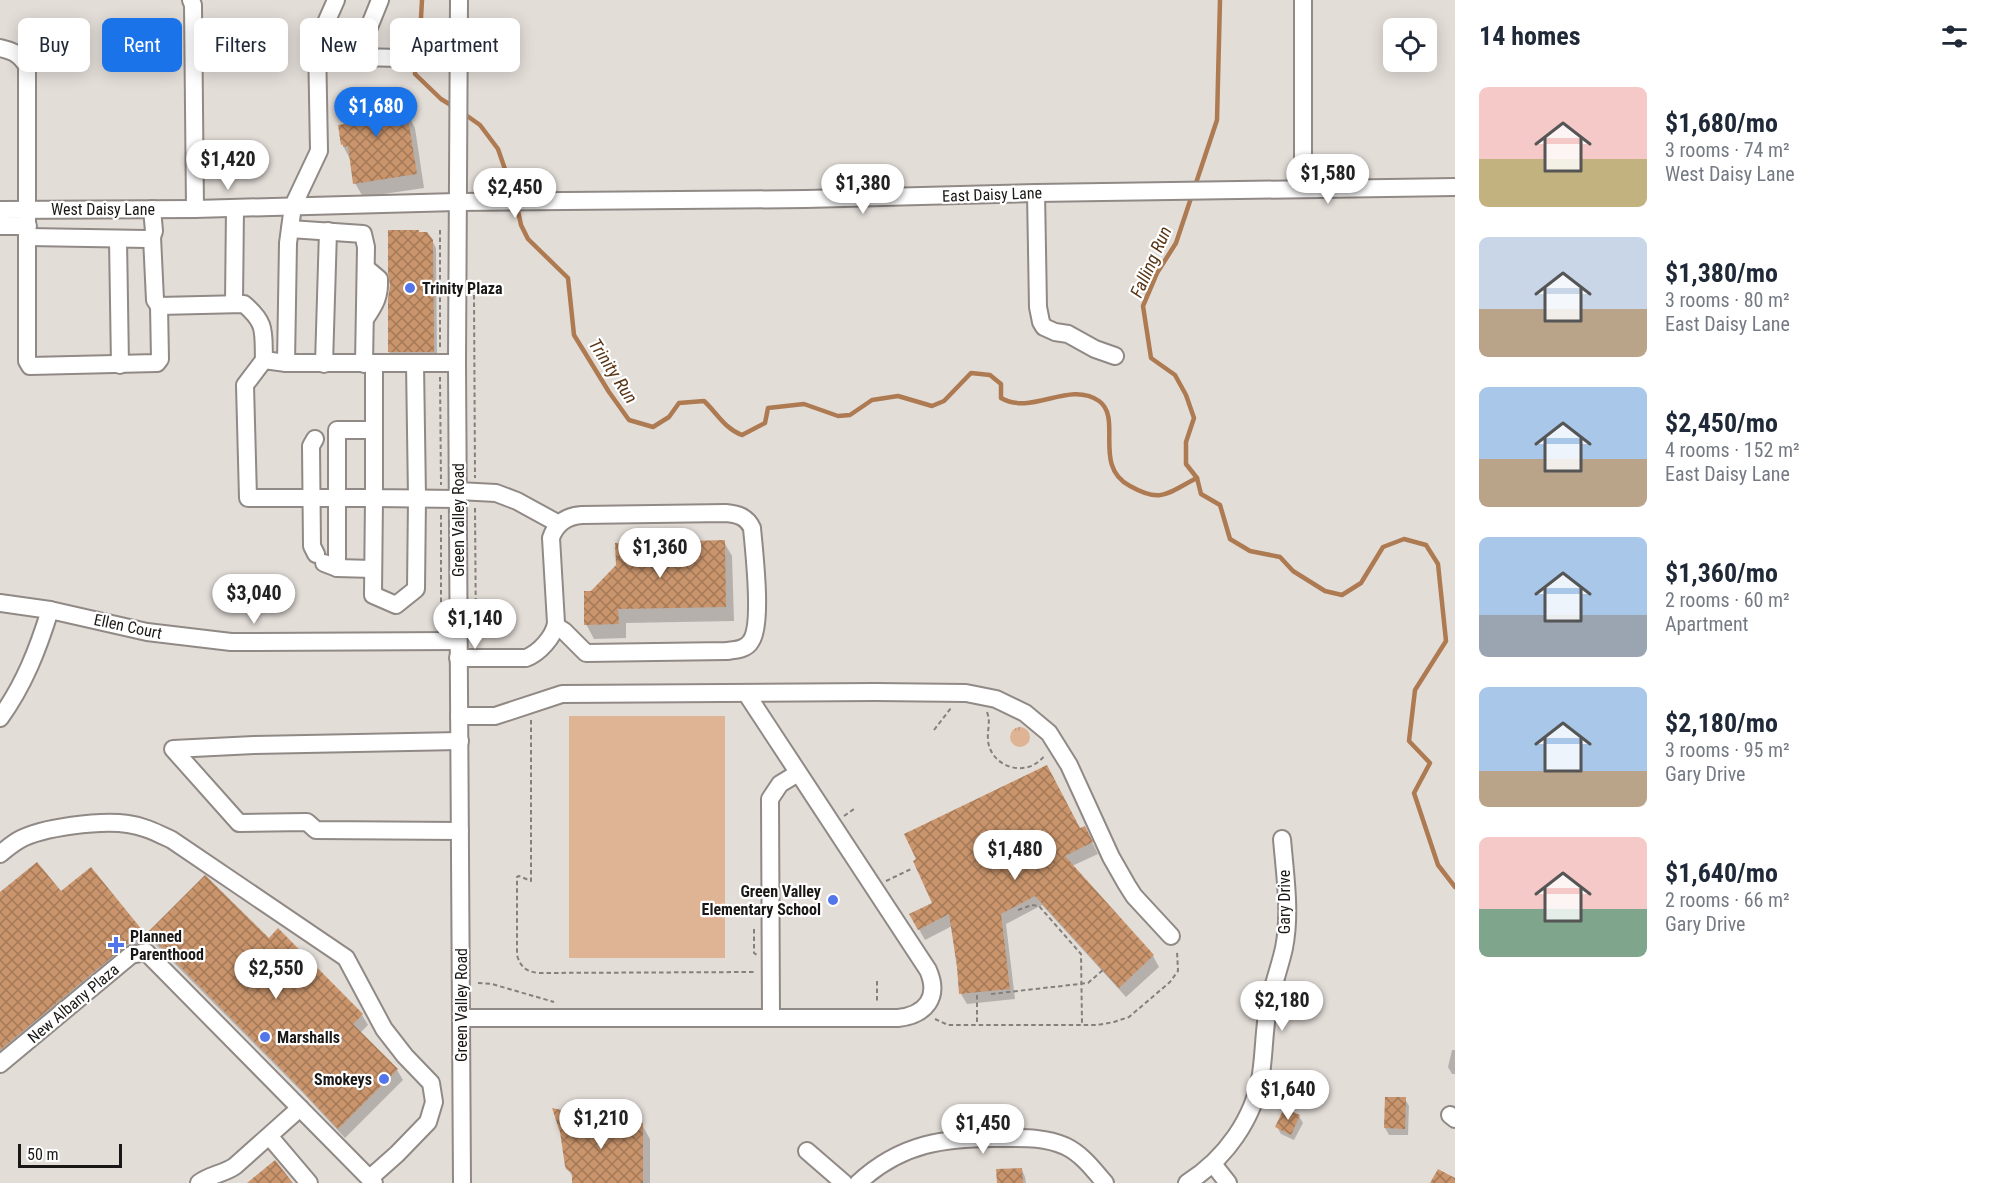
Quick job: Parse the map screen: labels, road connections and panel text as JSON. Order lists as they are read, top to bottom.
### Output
{
  "streets": {
    "street": [
      "East Daisy Lane",
      "West Daisy Lane",
      "Green Valley Road",
      "Ellen Court",
      "Gary Drive",
      "New Albany Plaza"
    ]
  },
  "crossings": [
    ["East Daisy Lane", "West Daisy Lane"],
    ["East Daisy Lane", "Green Valley Road"],
    ["West Daisy Lane", "Green Valley Road"],
    ["Green Valley Road", "Ellen Court"]
  ],
  "water": ["Falling Run", "Trinity Run"],
  "places": {
    "other": [
      "Trinity Plaza",
      "Green Valley Elementary School",
      "Marshalls",
      "Smokeys"
    ],
    "health": ["Planned Parenthood"]
  },
  "scale_bar": "50 m",
  "page": {
    "heading": "14 homes",
    "chip": [
      "Buy",
      "Rent",
      "Filters",
      "New",
      "Apartment"
    ],
    "list": [
      {
        "name": "$1,680/mo",
        "note": "3 rooms · 74 m² · West Daisy Lane"
      },
      {
        "name": "$1,380/mo",
        "note": "3 rooms · 80 m² · East Daisy Lane"
      },
      {
        "name": "$2,450/mo",
        "note": "4 rooms · 152 m² · East Daisy Lane"
      },
      {
        "name": "$1,360/mo",
        "note": "2 rooms · 60 m² · Apartment"
      },
      {
        "name": "$2,180/mo",
        "note": "3 rooms · 95 m² · Gary Drive"
      },
      {
        "name": "$1,640/mo",
        "note": "2 rooms · 66 m² · Gary Drive"
      }
    ],
    "price": [
      "$1,680",
      "$1,420",
      "$1,580",
      "$1,380",
      "$2,450",
      "$1,360",
      "$3,040",
      "$1,140",
      "$1,480",
      "$2,550",
      "$2,180",
      "$1,640",
      "$1,210",
      "$1,450"
    ],
    "scale": "50 m"
  }
}
